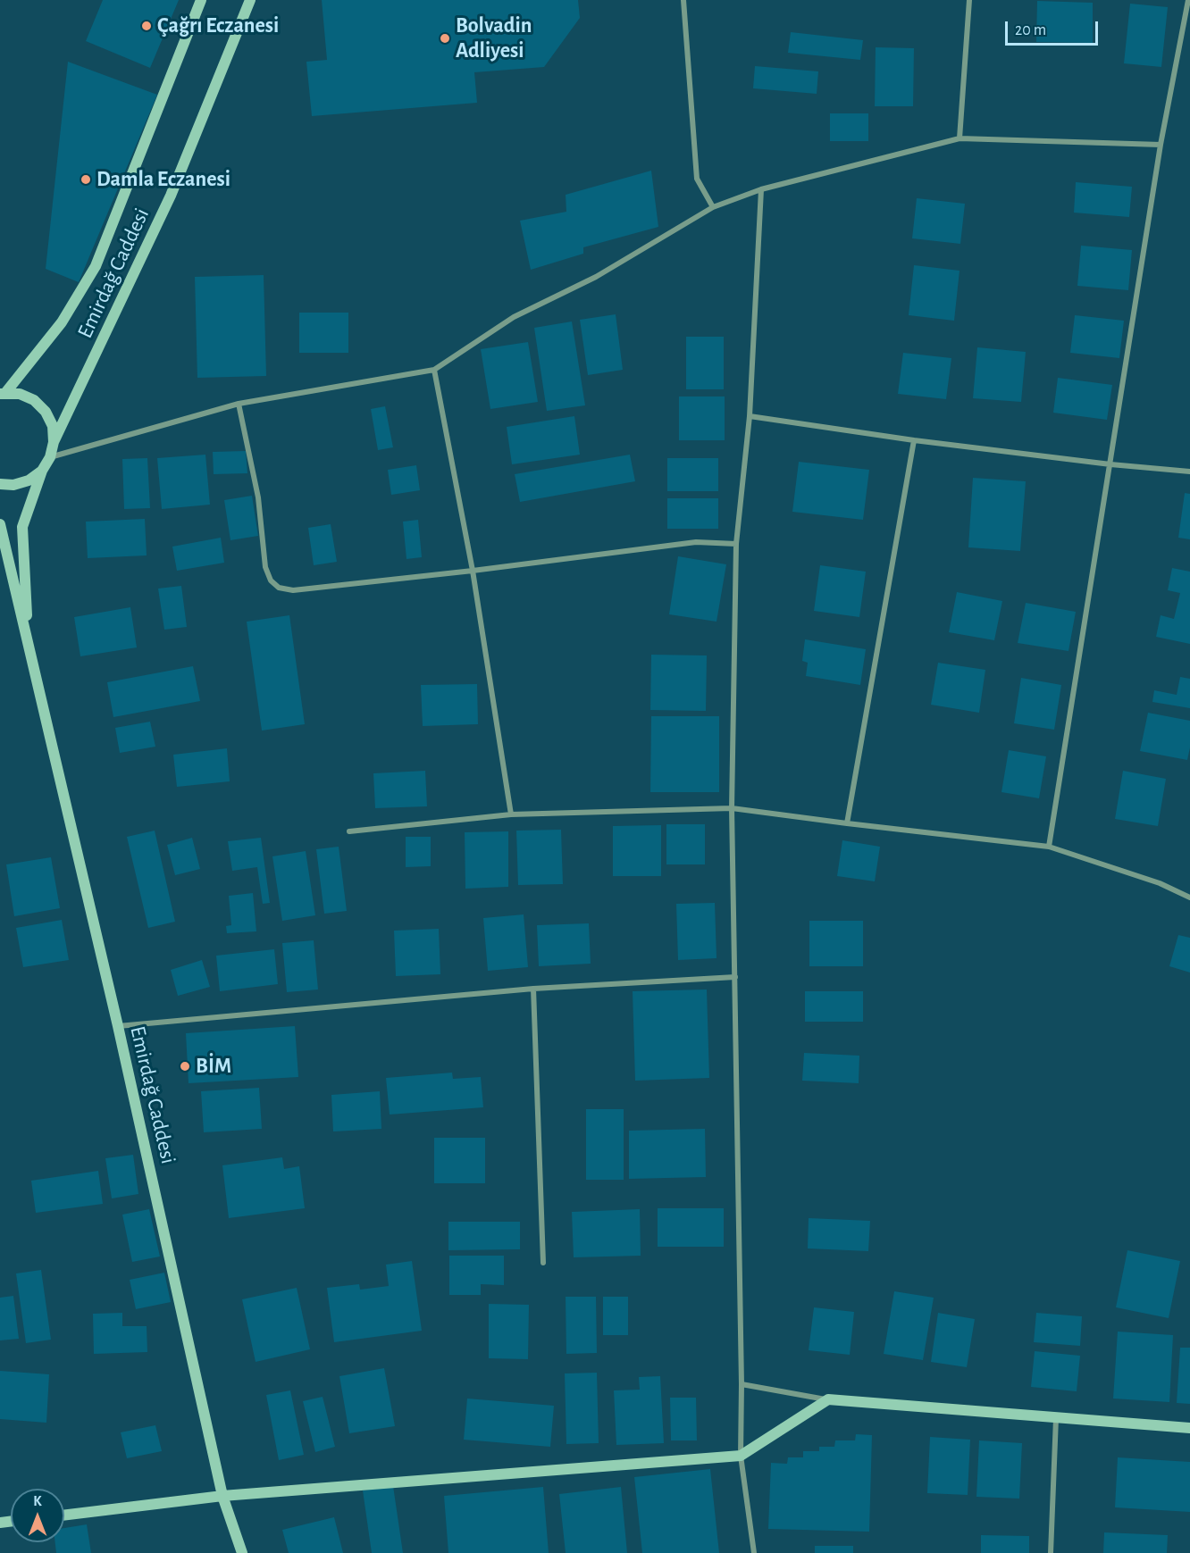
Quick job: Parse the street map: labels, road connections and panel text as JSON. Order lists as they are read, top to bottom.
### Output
{
  "streets": {
    "main road": ["Emirdağ Caddesi"]
  },
  "places": [
    "Çağrı Eczanesi",
    "Bolvadin Adliyesi",
    "Damla Eczanesi",
    "BİM"
  ],
  "scale_bar": "20 m",
  "north": "top"
}
